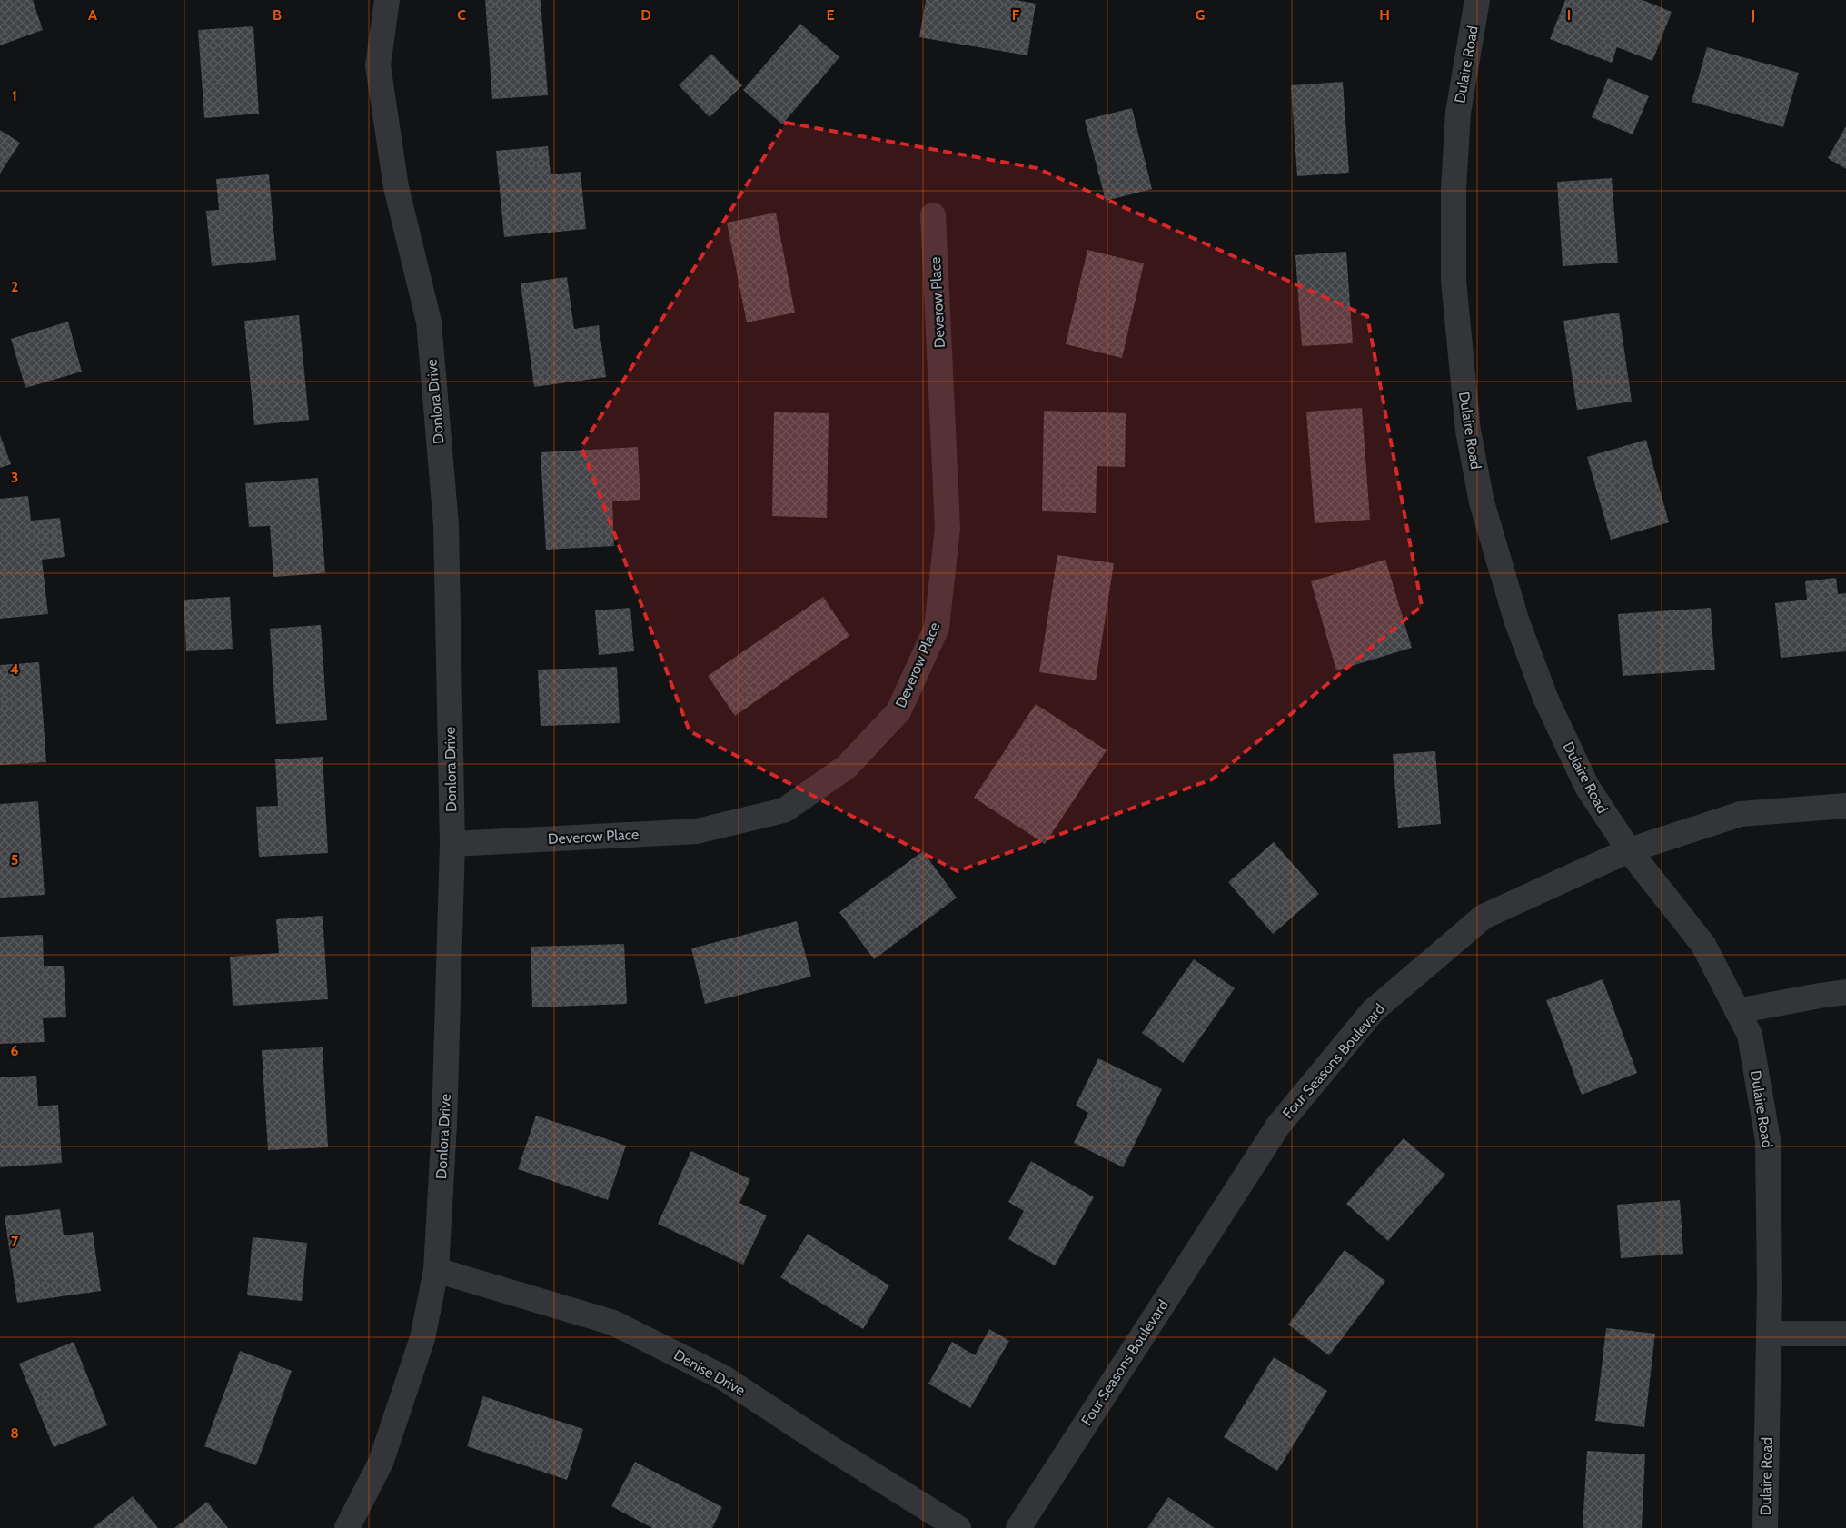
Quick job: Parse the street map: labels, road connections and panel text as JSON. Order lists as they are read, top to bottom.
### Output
{
  "streets": {
    "street": [
      "Dulaire Road",
      "Deverow Place",
      "Donlora Drive",
      "Four Seasons Boulevard",
      "Denise Drive"
    ]
  },
  "crossings": [
    ["Dulaire Road", "Four Seasons Boulevard"],
    ["Deverow Place", "Donlora Drive"],
    ["Donlora Drive", "Denise Drive"]
  ],
  "grid": {
    "columns": [
      "A",
      "B",
      "C",
      "D",
      "E",
      "F",
      "G",
      "H",
      "I",
      "J"
    ],
    "rows": [
      "1",
      "2",
      "3",
      "4",
      "5",
      "6",
      "7",
      "8"
    ]
  }
}
